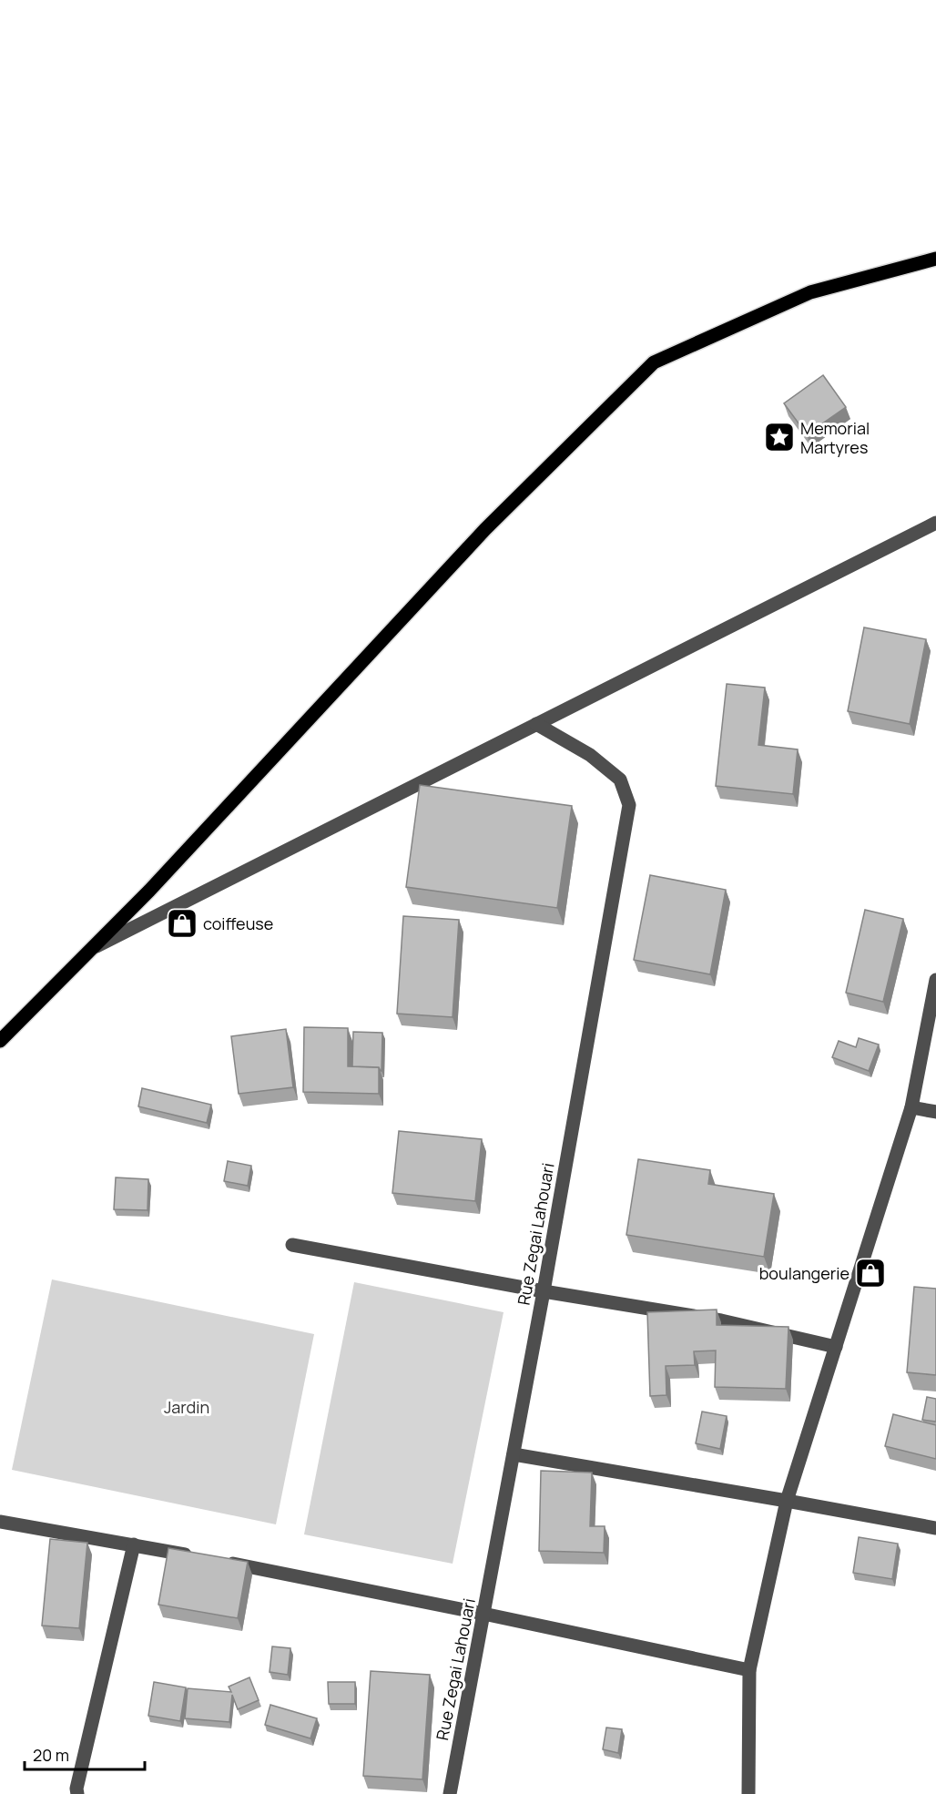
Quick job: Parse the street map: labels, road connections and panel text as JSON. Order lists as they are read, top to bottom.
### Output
{
  "streets": {
    "street": ["Rue Zegai Lahouari"]
  },
  "parks": ["Jardin"],
  "places": {
    "place": ["Memorial Martyres"],
    "shop": ["coiffeuse", "boulangerie"]
  },
  "scale_bar": "20 m"
}
